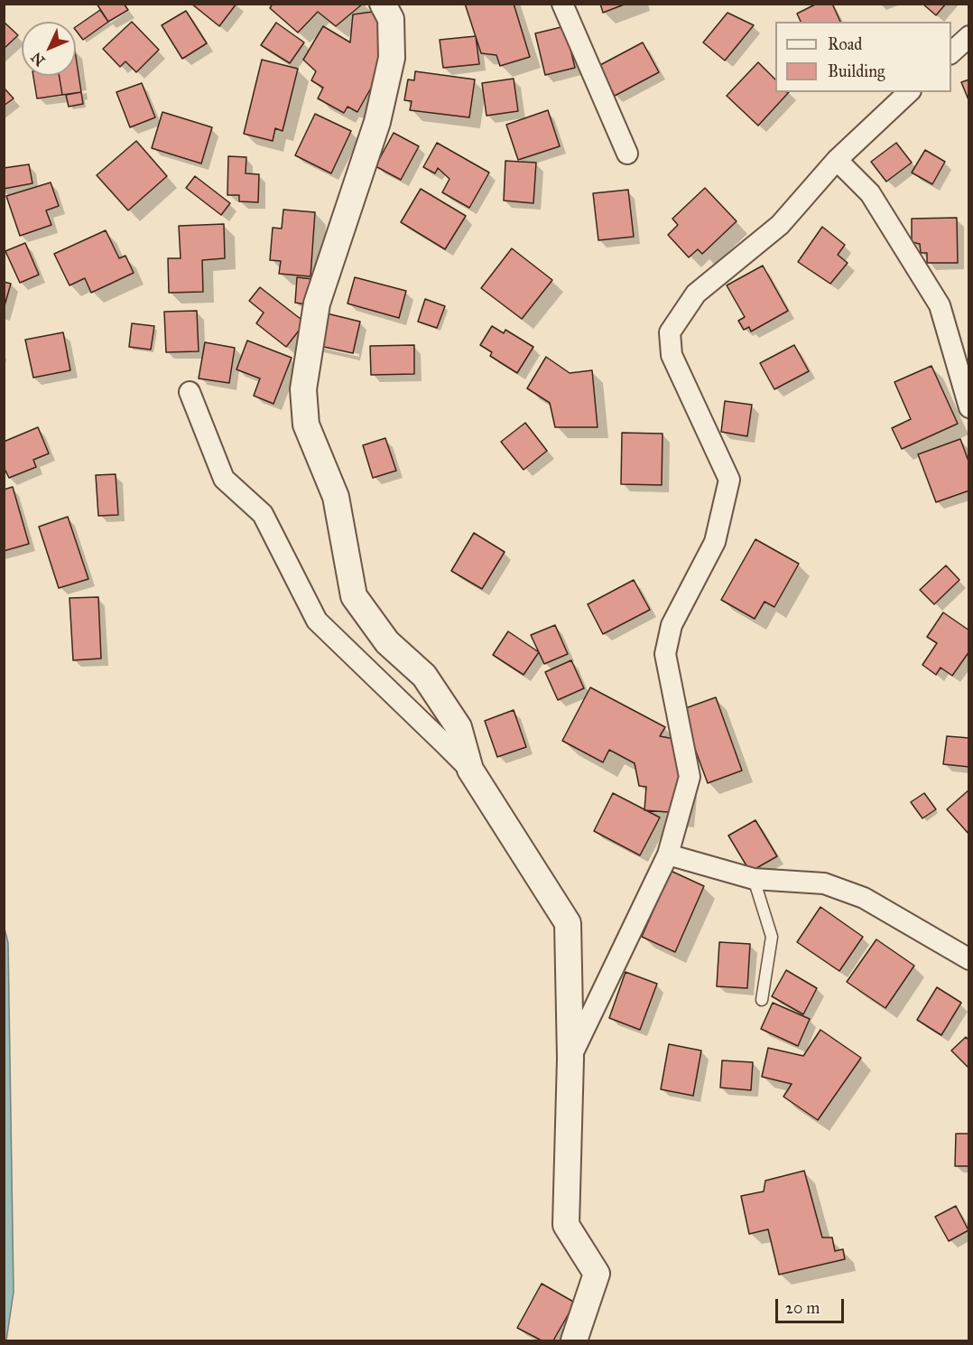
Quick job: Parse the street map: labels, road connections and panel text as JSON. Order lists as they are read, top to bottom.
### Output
{
  "legend": ["Road", "Building"],
  "scale_bar": "20 m",
  "north": "bottom left"
}
